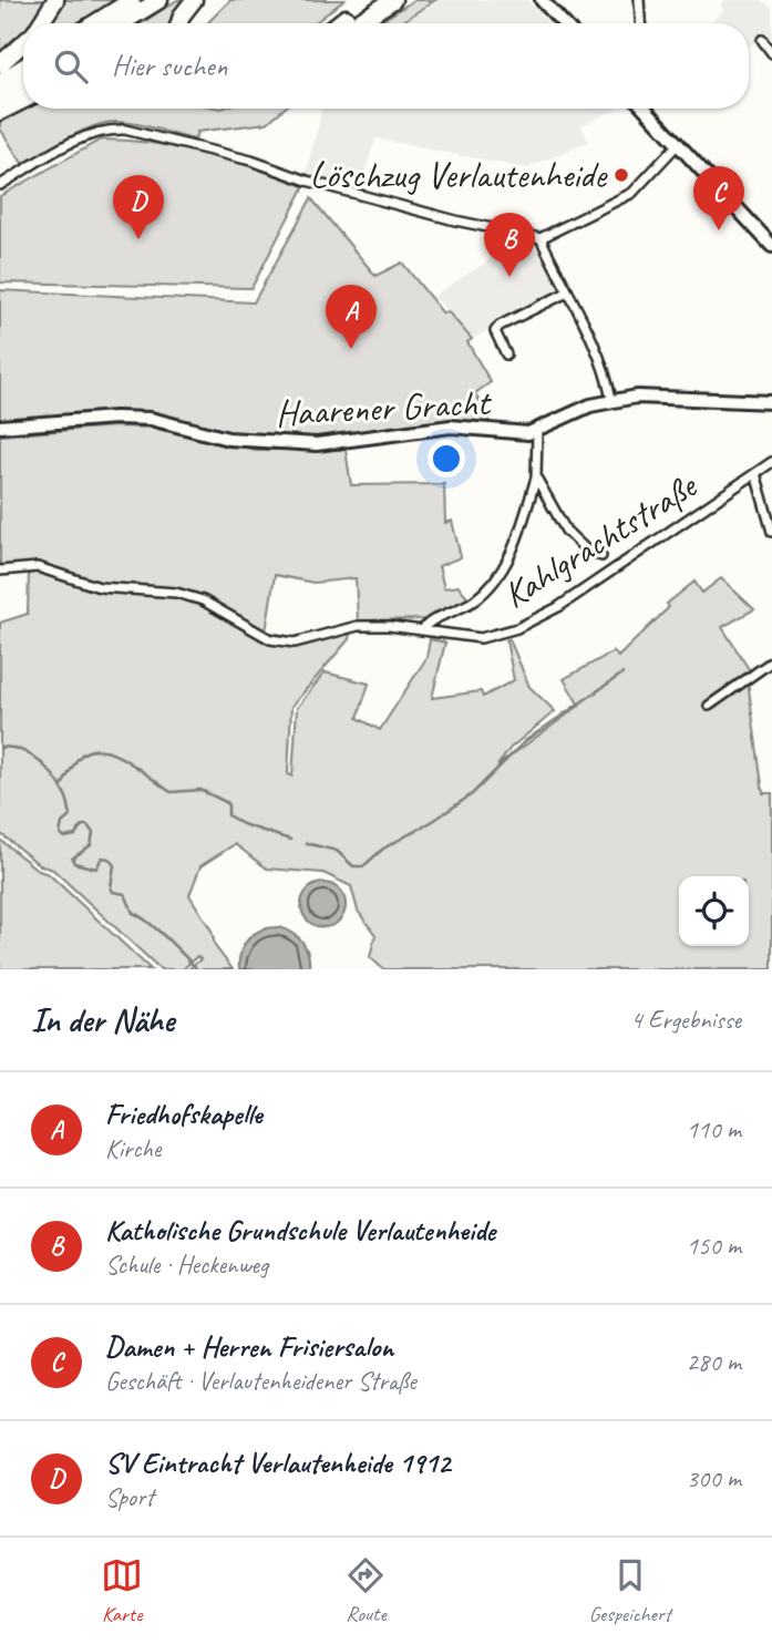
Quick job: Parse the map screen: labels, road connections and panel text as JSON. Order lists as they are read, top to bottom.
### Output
{
  "streets": {
    "main road": ["Haarener Gracht"],
    "street": ["Kahlgrachtstraße"]
  },
  "places": ["Löschzug Verlautenheide"],
  "page": {
    "search": "Hier suchen",
    "pins": [
      "C",
      "D",
      "B",
      "A"
    ],
    "heading": ["In der Nähe", "4 Ergebnisse"],
    "list": [
      {
        "mark": "A",
        "name": "Friedhofskapelle",
        "note": "Kirche",
        "value": "110 m"
      },
      {
        "mark": "B",
        "name": "Katholische Grundschule Verlautenheide",
        "note": "Schule · Heckenweg",
        "value": "150 m"
      },
      {
        "mark": "C",
        "name": "Damen + Herren Frisiersalon",
        "note": "Geschäft · Verlautenheidener Straße",
        "value": "280 m"
      },
      {
        "mark": "D",
        "name": "SV Eintracht Verlautenheide 1912",
        "note": "Sport",
        "value": "300 m"
      }
    ],
    "nav": ["Karte", "Route", "Gespeichert"]
  }
}
